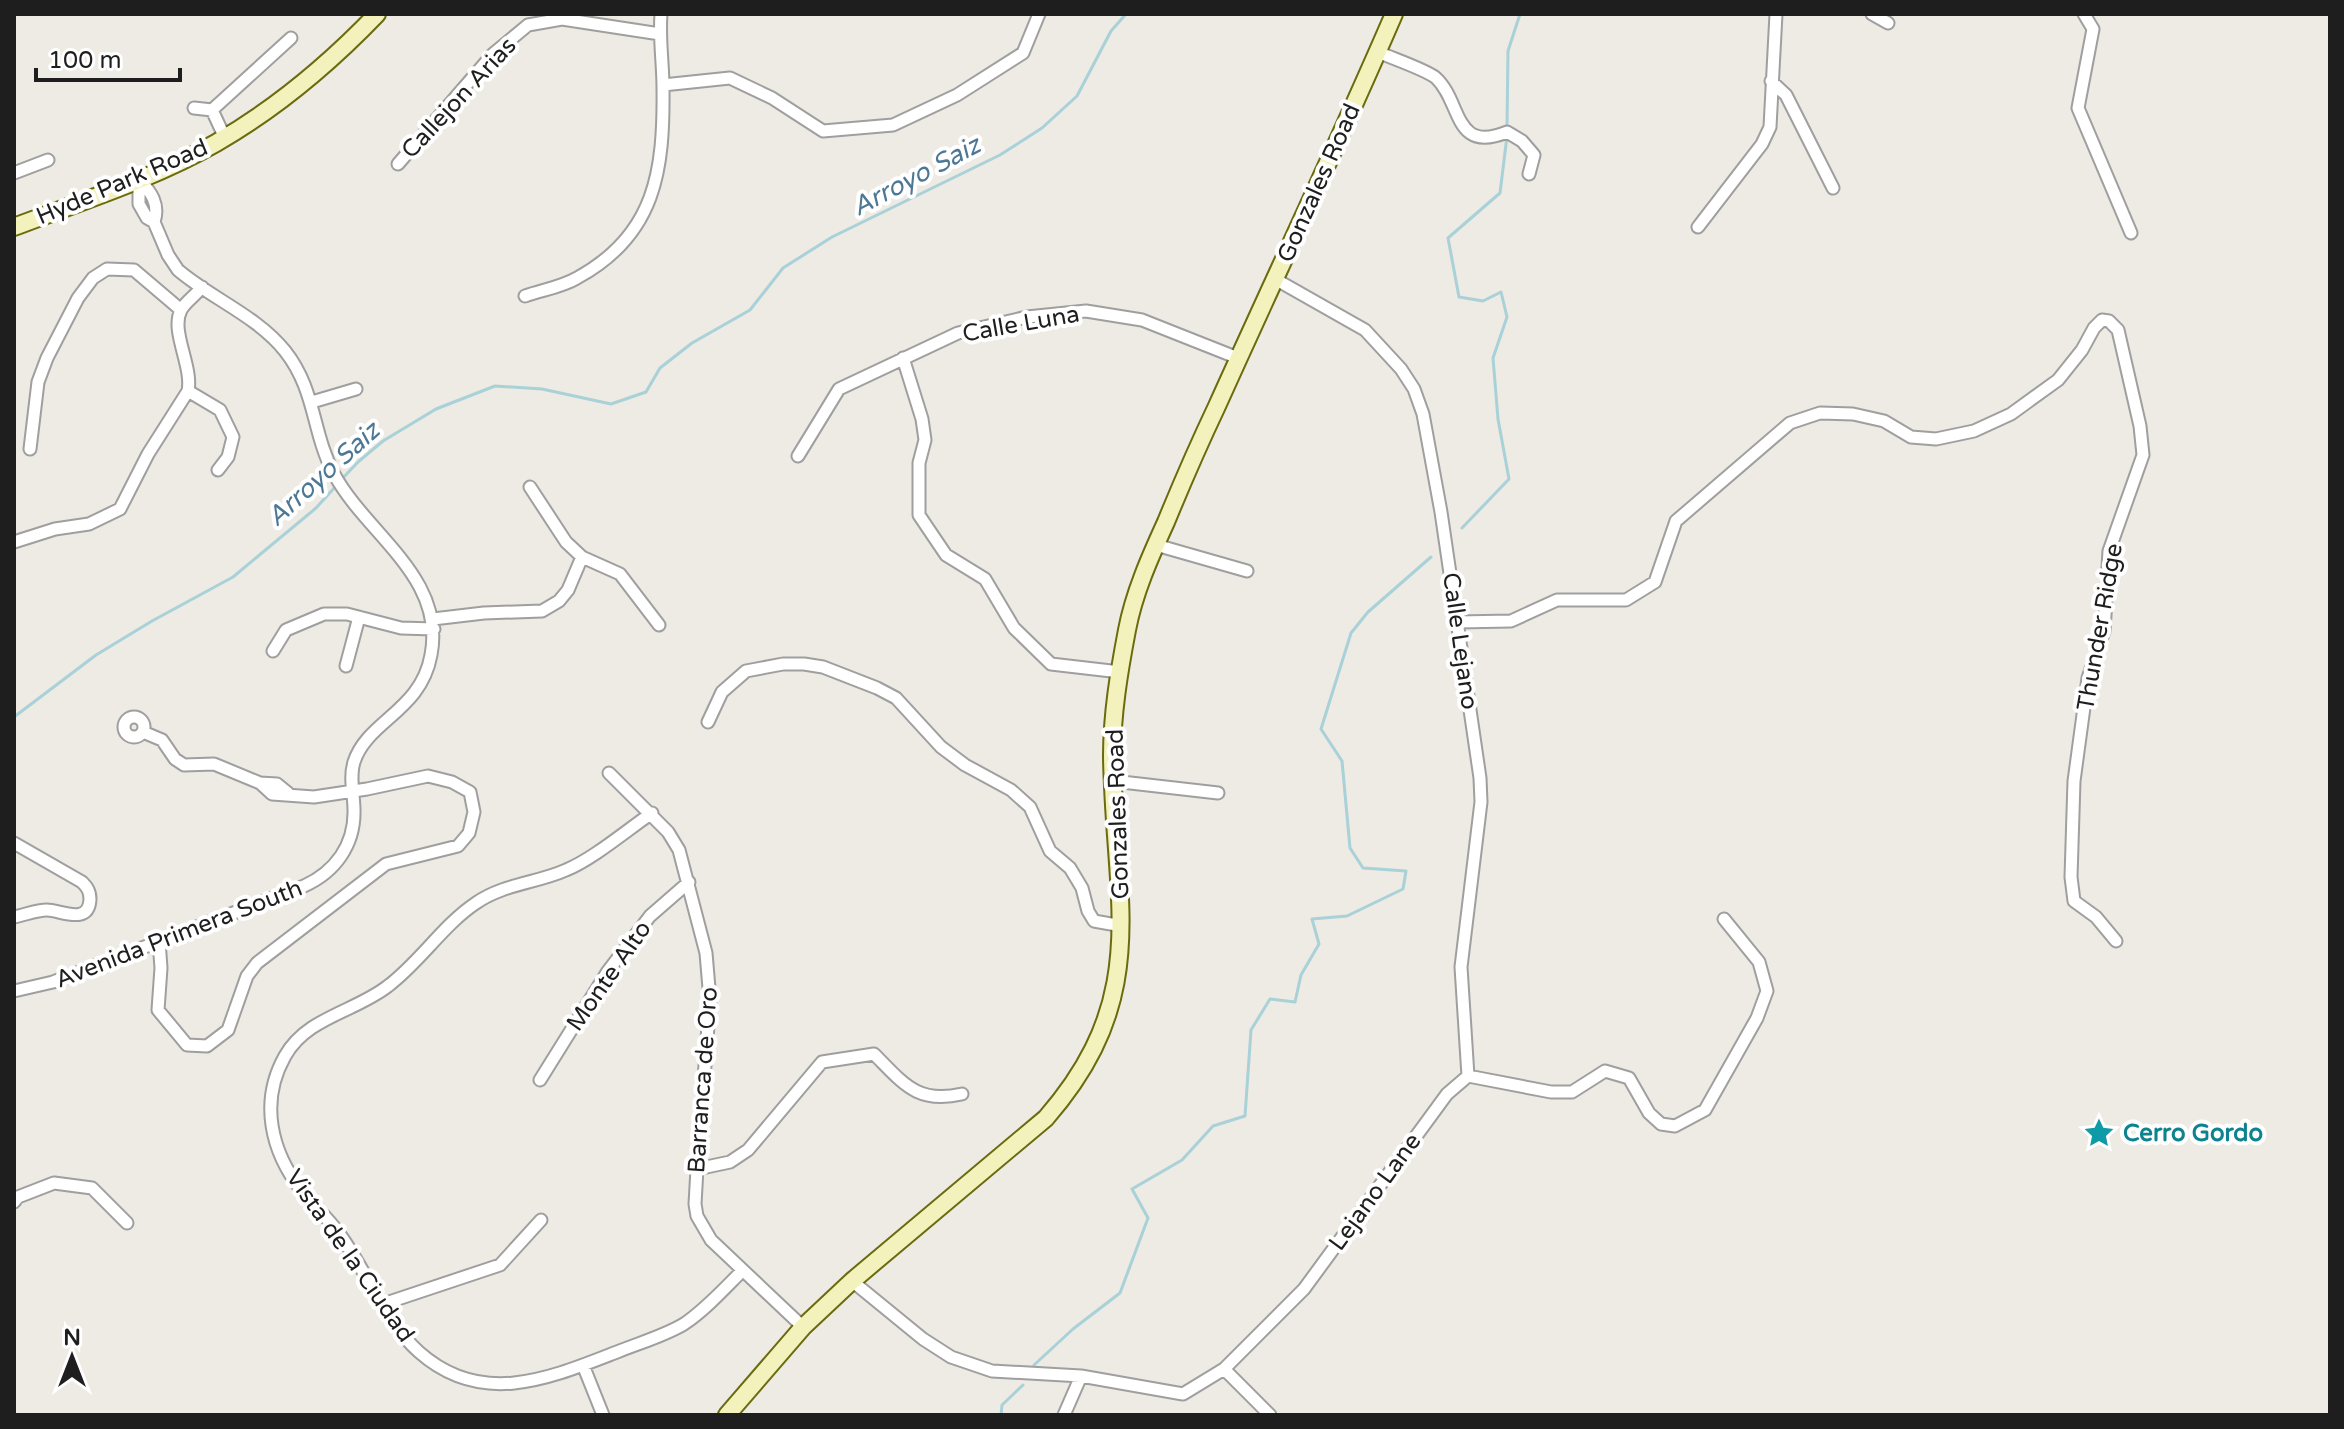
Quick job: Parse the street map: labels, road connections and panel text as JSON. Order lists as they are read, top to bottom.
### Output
{
  "streets": {
    "street": [
      "Callejon Arias",
      "Hyde Park Road",
      "Gonzales Road",
      "Calle Luna",
      "Thunder Ridge",
      "Calle Lejano",
      "Avenida Primera South",
      "Monte Alto",
      "Barranca de Oro",
      "Lejano Lane",
      "Vista de la Ciudad"
    ]
  },
  "crossings": [
    ["Gonzales Road", "Calle Luna"],
    ["Gonzales Road", "Calle Lejano"],
    ["Gonzales Road", "Barranca de Oro"],
    ["Gonzales Road", "Lejano Lane"],
    ["Thunder Ridge", "Calle Lejano"],
    ["Calle Lejano", "Lejano Lane"],
    ["Monte Alto", "Barranca de Oro"],
    ["Barranca de Oro", "Vista de la Ciudad"]
  ],
  "water": ["Arroyo Saiz"],
  "places": {
    "place": ["Cerro Gordo"]
  },
  "scale_bar": "100 m",
  "north": "top"
}
